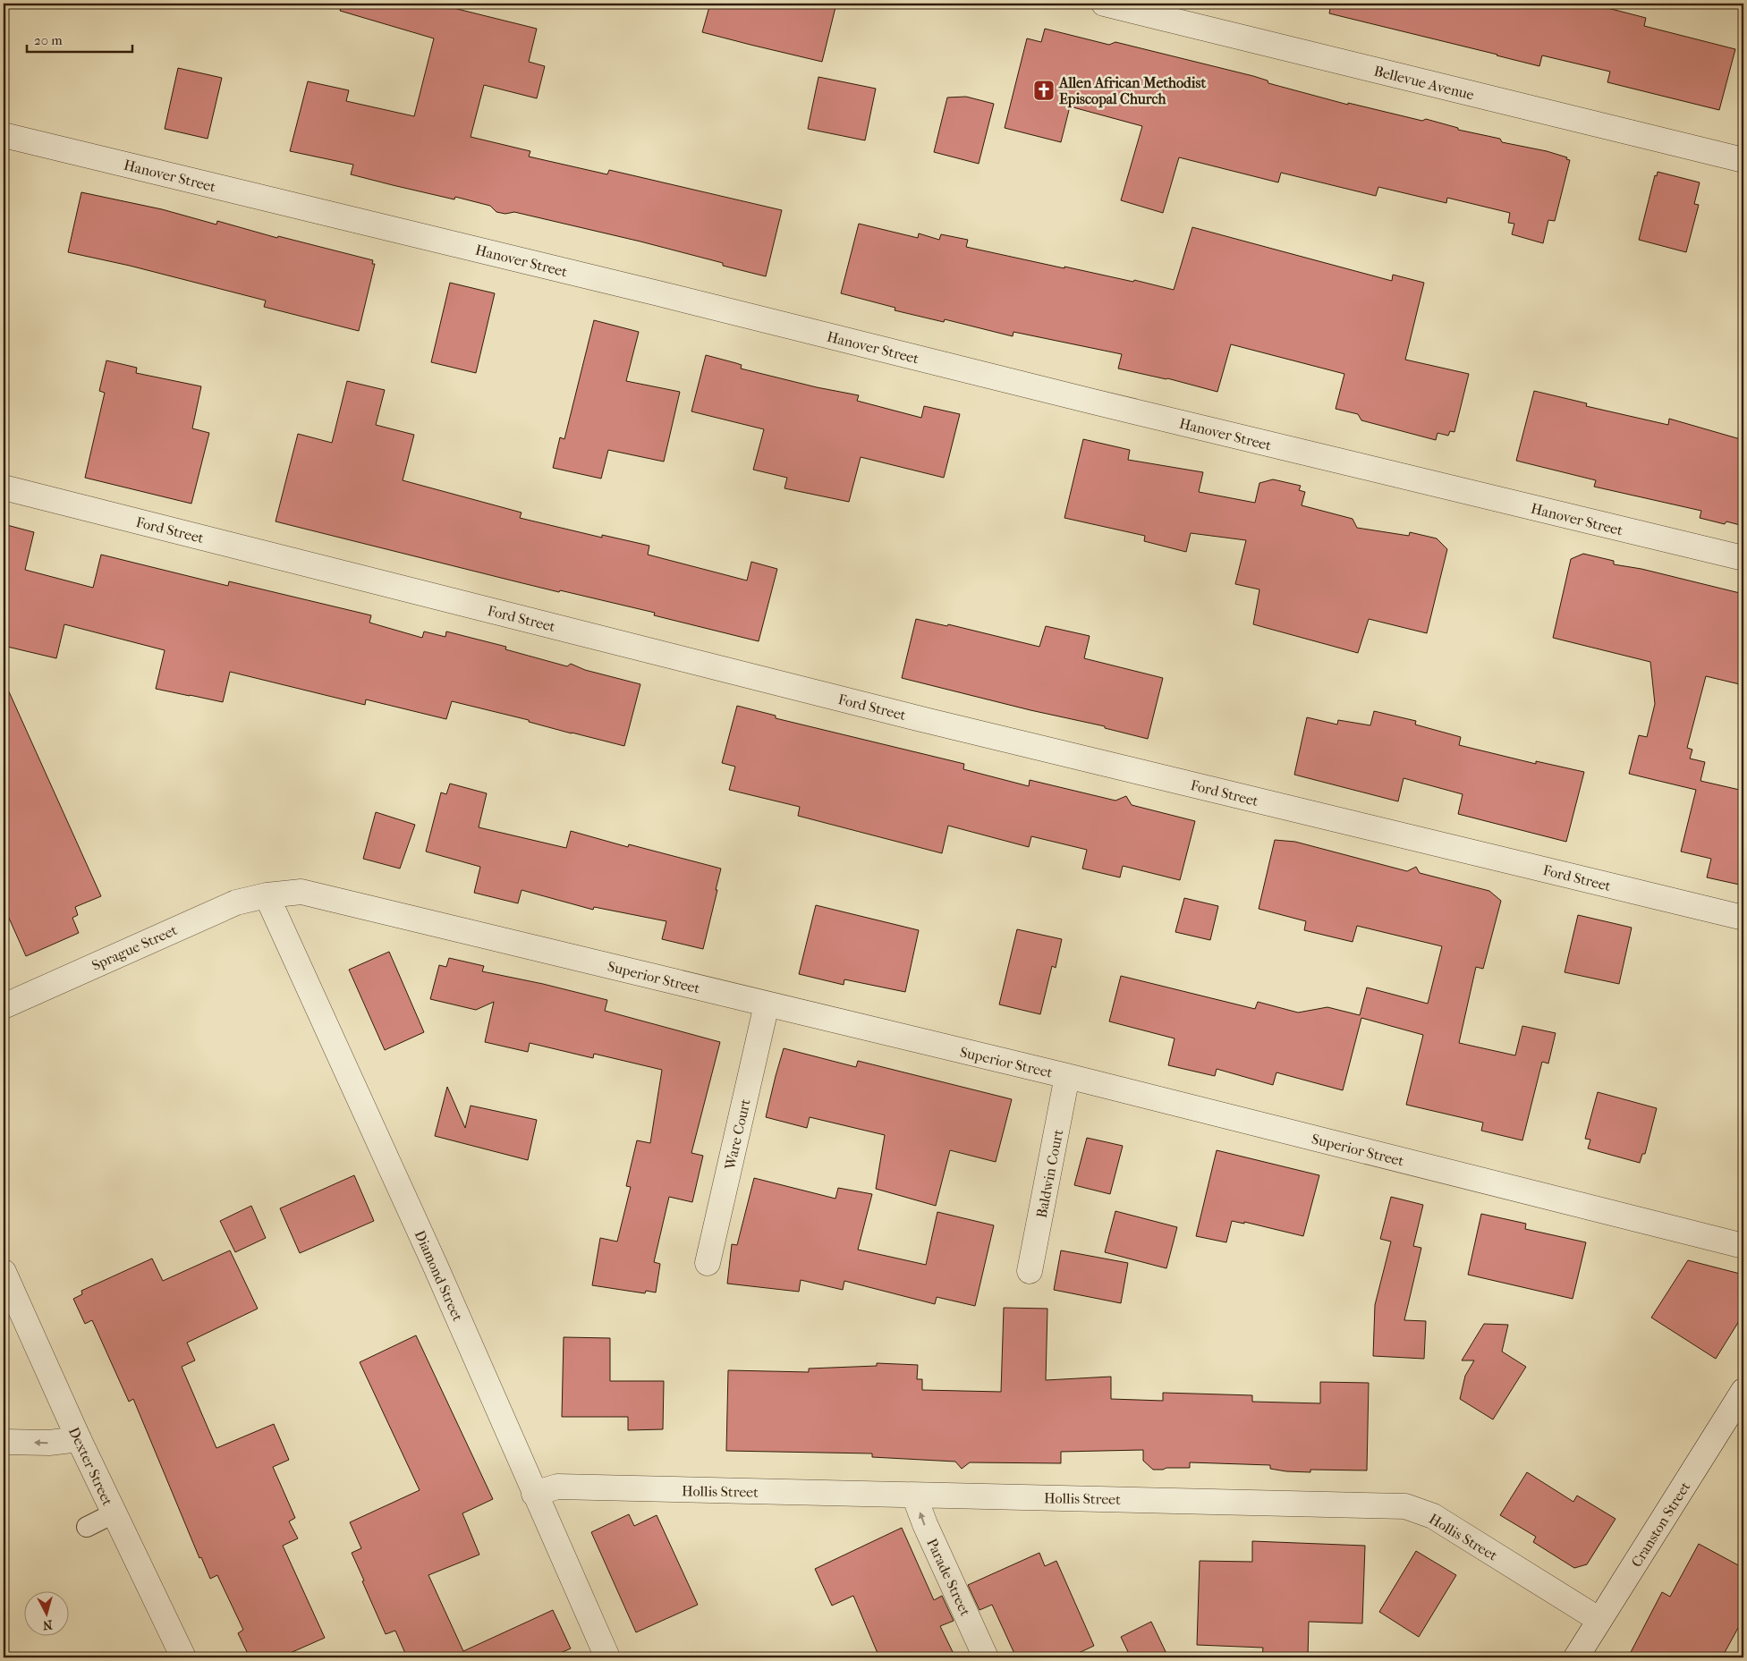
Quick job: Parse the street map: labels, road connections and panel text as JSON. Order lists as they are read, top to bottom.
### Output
{
  "streets": {
    "street": [
      "Bellevue Avenue",
      "Hanover Street",
      "Ford Street",
      "Sprague Street",
      "Superior Street",
      "Ware Court",
      "Baldwin Court",
      "Diamond Street",
      "Dexter Street",
      "Hollis Street",
      "Cranston Street",
      "Parade Street"
    ]
  },
  "crossings": [
    ["Sprague Street", "Superior Street"],
    ["Sprague Street", "Diamond Street"],
    ["Superior Street", "Ware Court"],
    ["Superior Street", "Baldwin Court"],
    ["Superior Street", "Diamond Street"],
    ["Diamond Street", "Hollis Street"],
    ["Hollis Street", "Cranston Street"],
    ["Hollis Street", "Parade Street"]
  ],
  "one_way": ["Parade Street"],
  "places": {
    "church": ["Allen African Methodist Episcopal Church"]
  },
  "scale_bar": "20 m",
  "north": "bottom"
}
